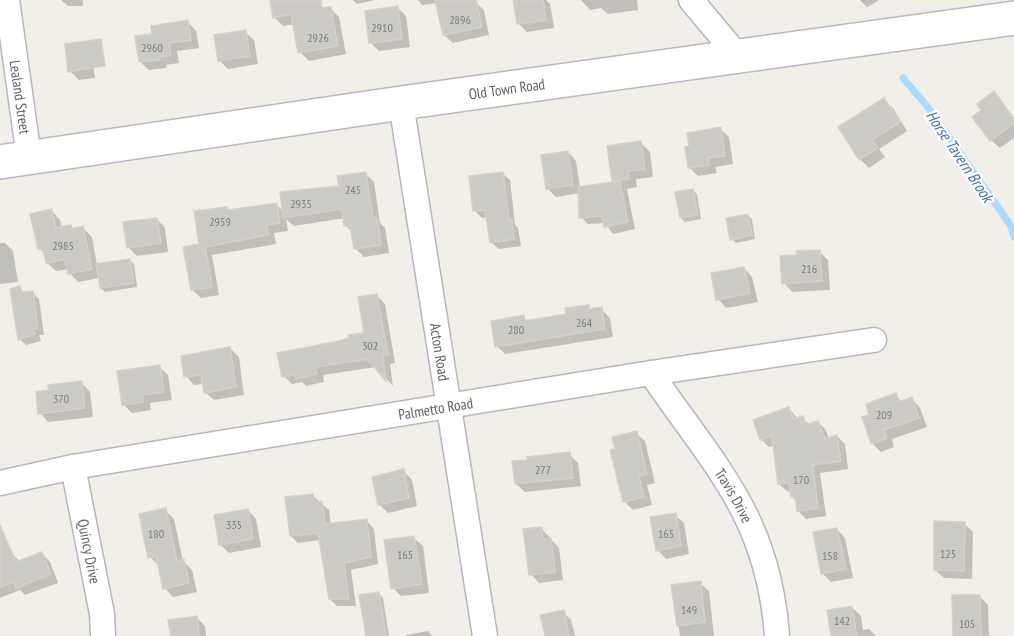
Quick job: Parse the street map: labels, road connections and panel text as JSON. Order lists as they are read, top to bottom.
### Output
{
  "streets": {
    "main road": ["Old Town Road"],
    "street": [
      "Lealand Street",
      "Acton Road",
      "Palmetto Road",
      "Travis Drive",
      "Quincy Drive"
    ]
  },
  "crossings": [
    ["Old Town Road", "Lealand Street"],
    ["Old Town Road", "Acton Road"],
    ["Acton Road", "Palmetto Road"],
    ["Palmetto Road", "Travis Drive"],
    ["Palmetto Road", "Quincy Drive"]
  ],
  "water": ["Horse Tavern Brook"],
  "house_numbers": [
    "2896",
    "2910",
    "2926",
    "2960",
    "245",
    "2935",
    "2959",
    "2985",
    "216",
    "264",
    "280",
    "302",
    "370",
    "209",
    "277",
    "170",
    "335",
    "180",
    "165",
    "125",
    "165",
    "158",
    "149",
    "142",
    "105"
  ]
}
